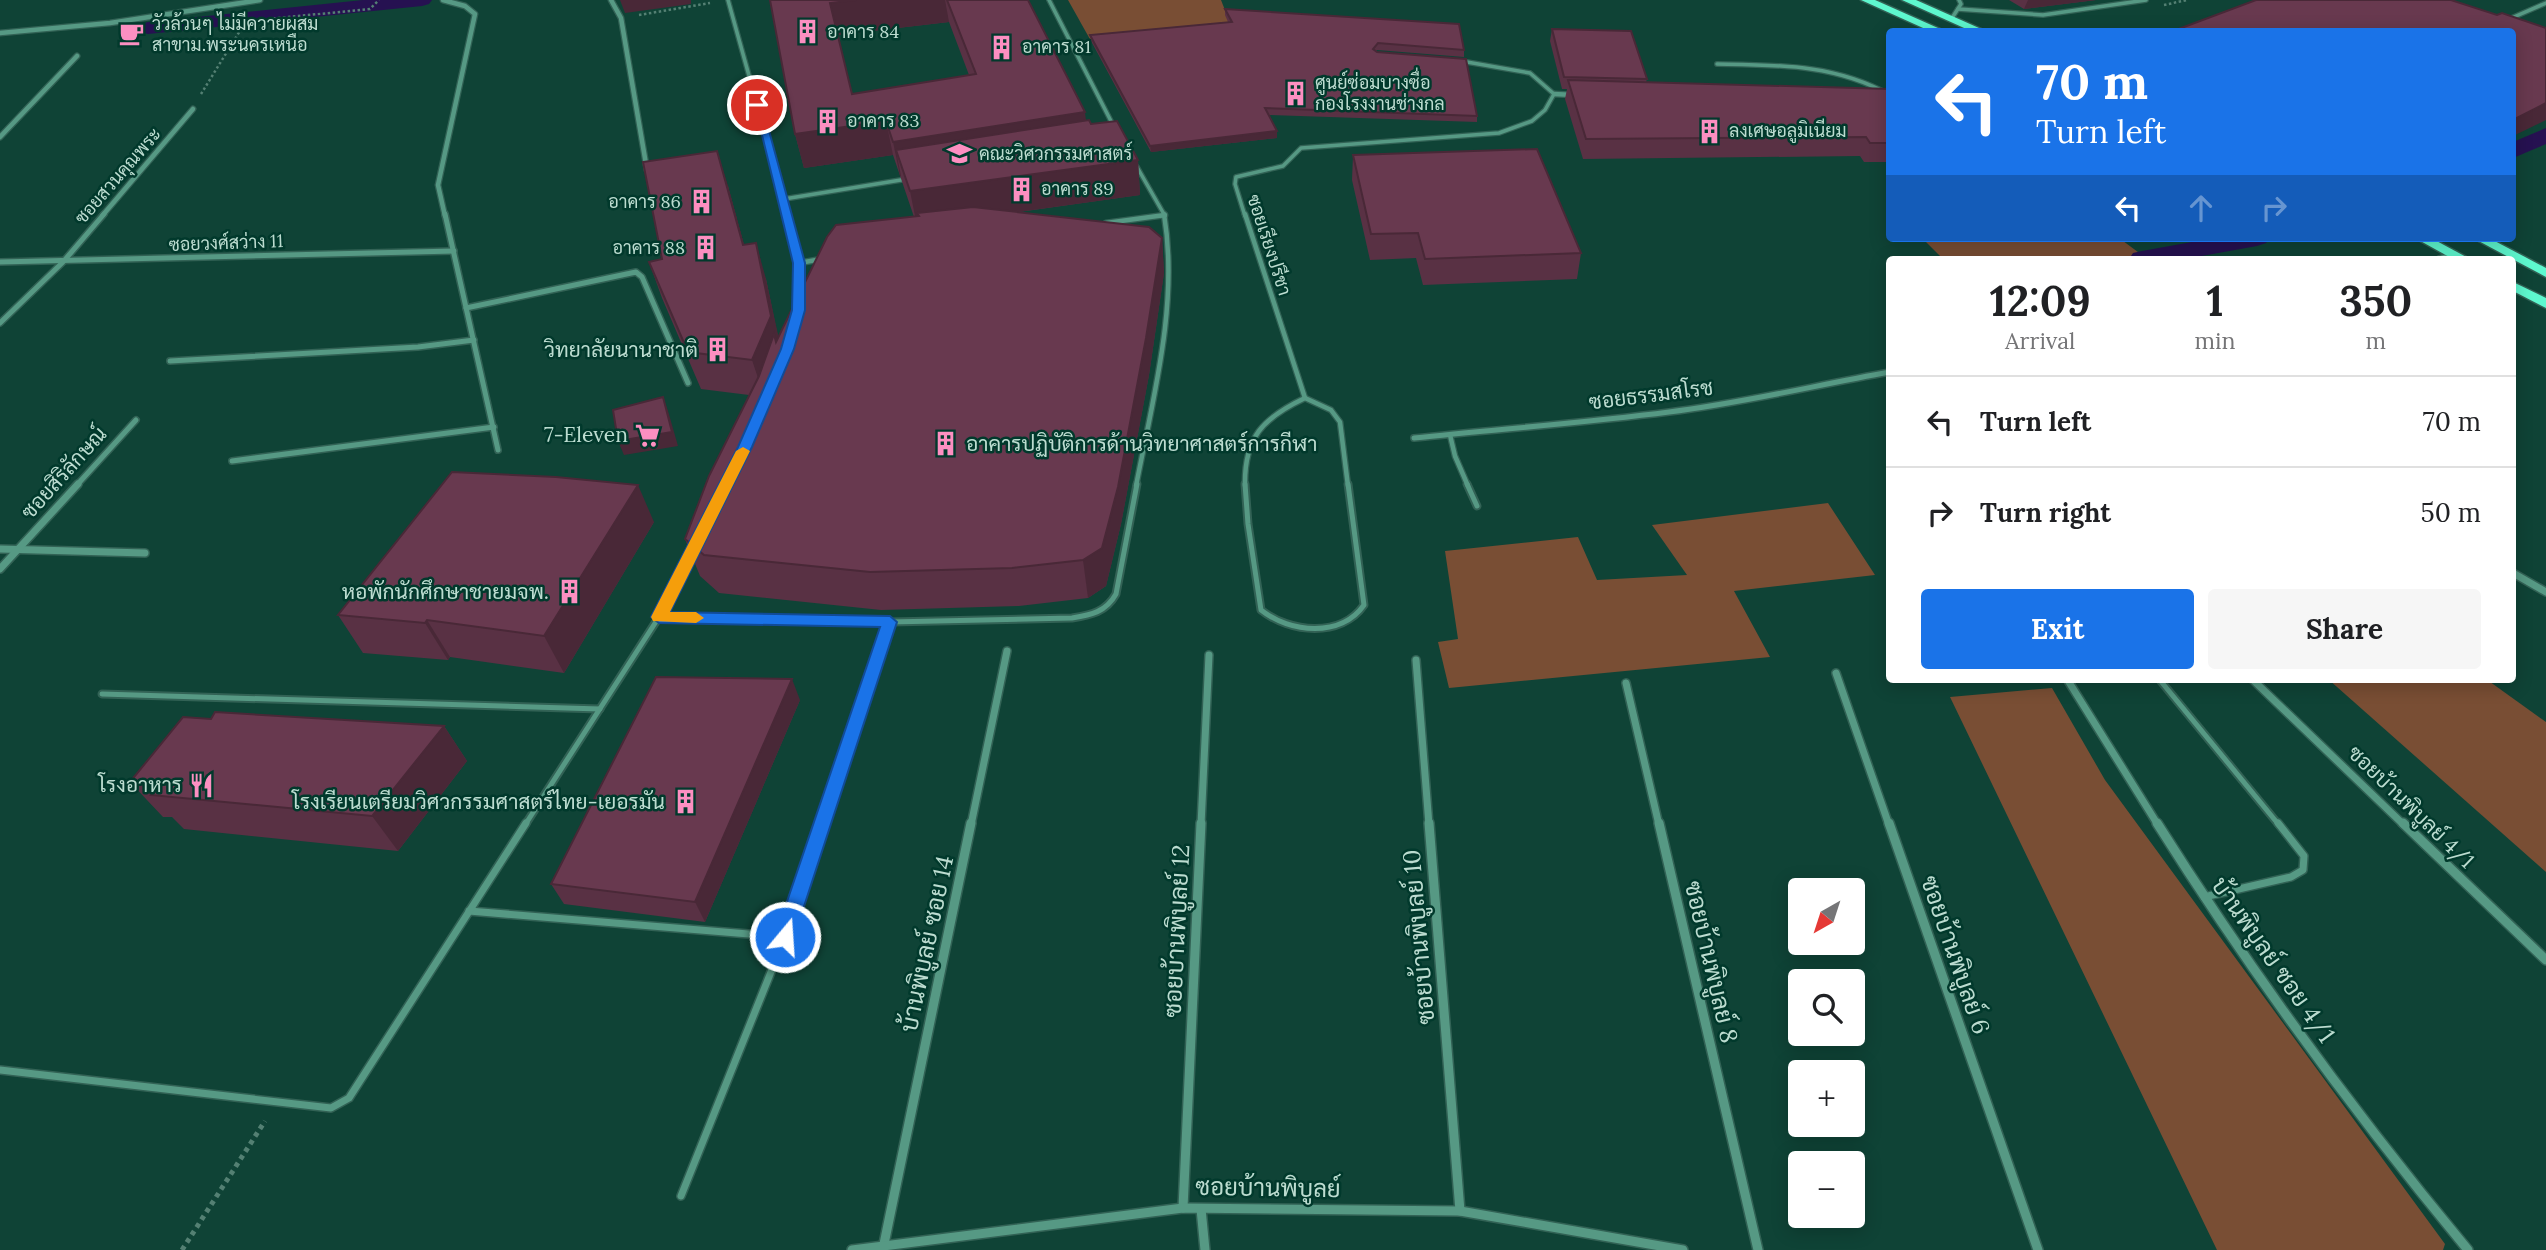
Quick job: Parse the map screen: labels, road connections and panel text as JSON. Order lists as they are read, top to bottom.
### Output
{
  "streets": {
    "street": [
      "ซอยสวนคุณพระ",
      "ซอยวงศ์สว่าง 11",
      "ซอยธรรมสโรช",
      "ซอยสิริลักษณ์",
      "ซอยบ้านพิบูลย์ 4/1",
      "ซอยบ้านพิบูลย์ 12",
      "ซอยบ้านพิบูลย์ 10",
      "บ้านพิบูลย์ ซอย 14",
      "ซอยบ้านพิบูลย์ 6",
      "บ้านพิบูลย์ ซอย 4/1",
      "ซอยบ้านพิบูลย์ 8",
      "ซอยบ้านพิบูลย์"
    ],
    "lane": ["ซอยเรียงปรีชา"]
  },
  "crossings": [
    ["ซอยสวนคุณพระ", "ซอยวงศ์สว่าง 11"],
    ["ซอยบ้านพิบูลย์ 12", "ซอยบ้านพิบูลย์"],
    ["ซอยบ้านพิบูลย์ 10", "ซอยบ้านพิบูลย์"],
    ["บ้านพิบูลย์ ซอย 14", "ซอยบ้านพิบูลย์"]
  ],
  "places": {
    "building": [
      "อาคาร 84",
      "อาคาร 81",
      "ศูนย์ซ่อมบางซื่อ กองโรงงานช่างกล",
      "อาคาร 83",
      "ลงเศษอลูมิเนียม",
      "อาคาร 89",
      "อาคาร 86",
      "อาคาร 88",
      "วิทยาลัยนานาชาติ",
      "อาคารปฏิบัติการด้านวิทยาศาสตร์การกีฬา",
      "หอพักนักศึกษาชายมจพ.",
      "โรงเรียนเตรียมวิศวกรรมศาสตร์ไทย-เยอรมัน"
    ],
    "cafe": ["วัวล้วนๆ ไม่มีควายผสม สาขาม.พระนครเหนือ"],
    "school or university": ["คณะวิศวกรรมศาสตร์"],
    "supermarket": ["7-Eleven"],
    "restaurant": ["โรงอาหาร"]
  },
  "north": "bottom left",
  "page": {
    "turn": ["70 m", "Turn left"],
    "eta": [
      "12:09",
      "Arrival",
      "1",
      "min",
      "350",
      "m"
    ],
    "list": [
      {
        "name": "Turn left",
        "value": "70 m"
      },
      {
        "name": "Turn right",
        "value": "50 m"
      }
    ],
    "buttons": ["Exit", "Share"],
    "map_buttons": ["+", "−"]
  }
}
